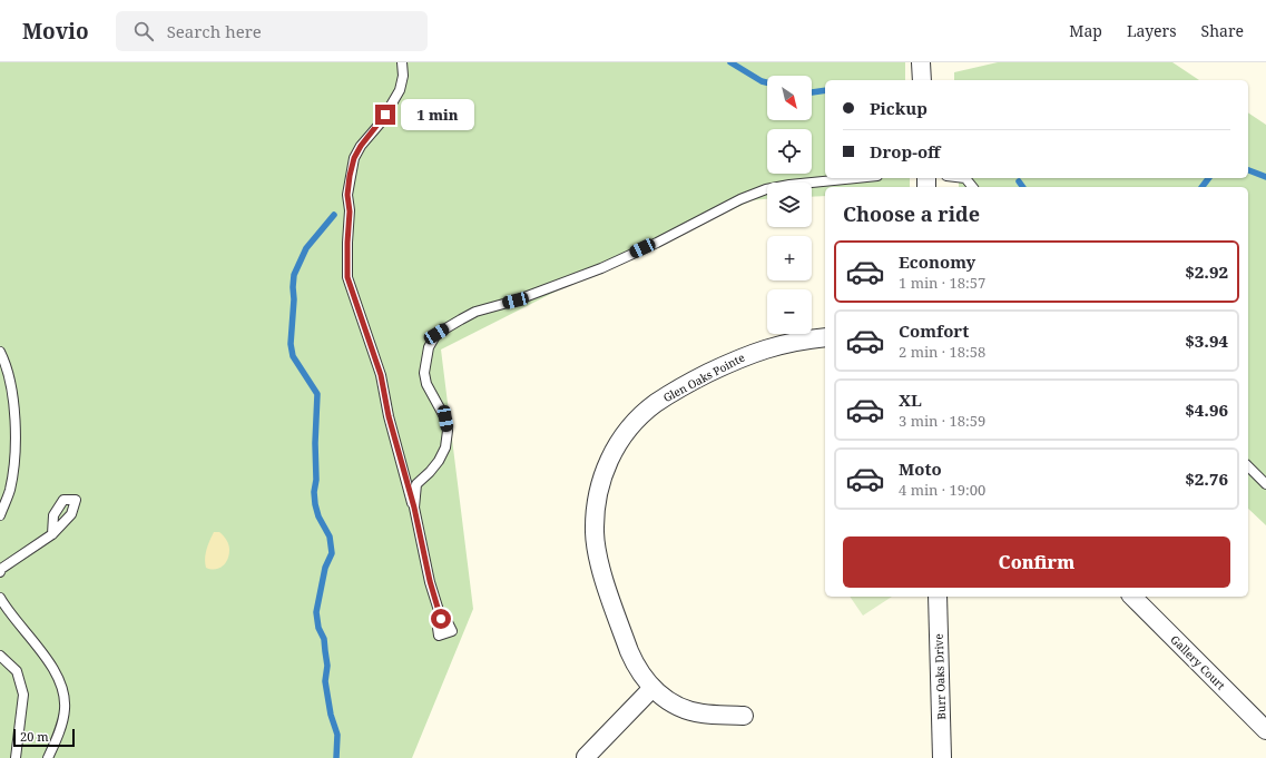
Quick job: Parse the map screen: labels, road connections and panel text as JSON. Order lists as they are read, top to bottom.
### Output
{
  "streets": {
    "street": ["Glen Oaks Pointe", "Gallery Court", "Burr Oaks Drive"]
  },
  "scale_bar": "20 m",
  "north": "bottom right",
  "page": {
    "header": "Movio",
    "search": "Search here",
    "nav": ["Map", "Layers", "Share"],
    "map_buttons": ["+", "−"],
    "banner": ["Pickup", "Drop-off"],
    "bubble": "1 min",
    "heading": "Choose a ride",
    "list": [
      {
        "name": "Economy",
        "note": "1 min · 18:57",
        "value": "$2.92"
      },
      {
        "name": "Comfort",
        "note": "2 min · 18:58",
        "value": "$3.94"
      },
      {
        "name": "XL",
        "note": "3 min · 18:59",
        "value": "$4.96"
      },
      {
        "name": "Moto",
        "note": "4 min · 19:00",
        "value": "$2.76"
      }
    ],
    "buttons": "Confirm",
    "scale": "20 m"
  }
}
